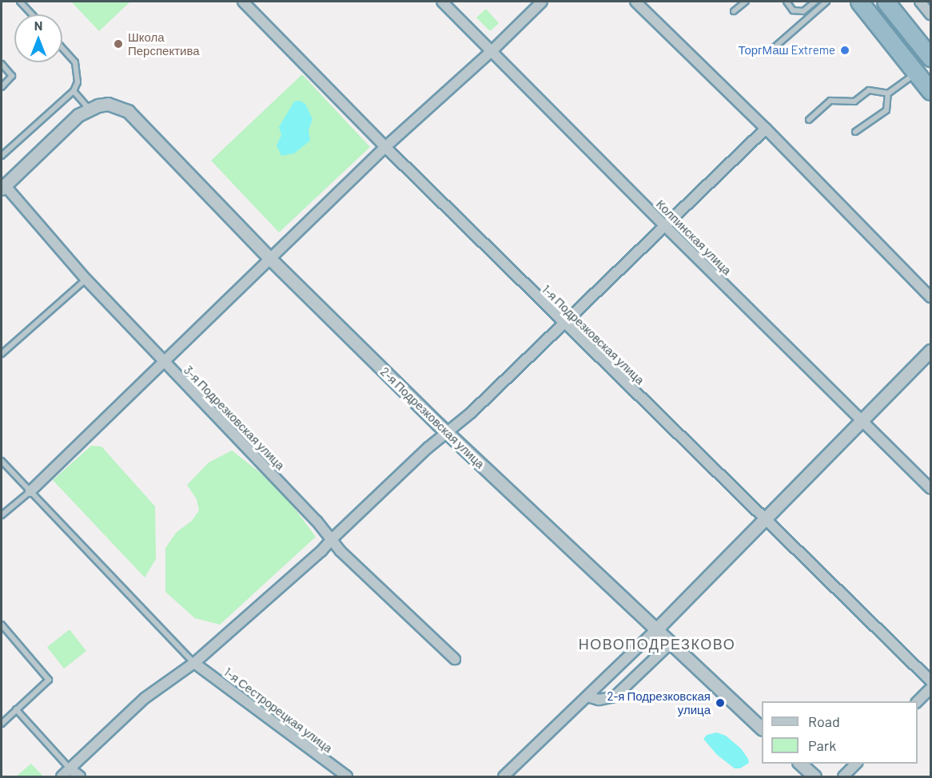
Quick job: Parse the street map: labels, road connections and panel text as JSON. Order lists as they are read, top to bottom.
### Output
{
  "streets": {
    "street": [
      "Колпинская улица",
      "1-я Подрезковская улица",
      "3-я Подрезковская улица",
      "2-я Подрезковская улица",
      "1-я Сестрорецкая улица"
    ]
  },
  "districts": ["НОВОПОДРЕЗКОВО"],
  "places": ["Школа Перспектива", "ТоргМаш Extreme", "2-я Подрезковская улица"],
  "legend": ["Road", "Park"],
  "north": "top"
}
